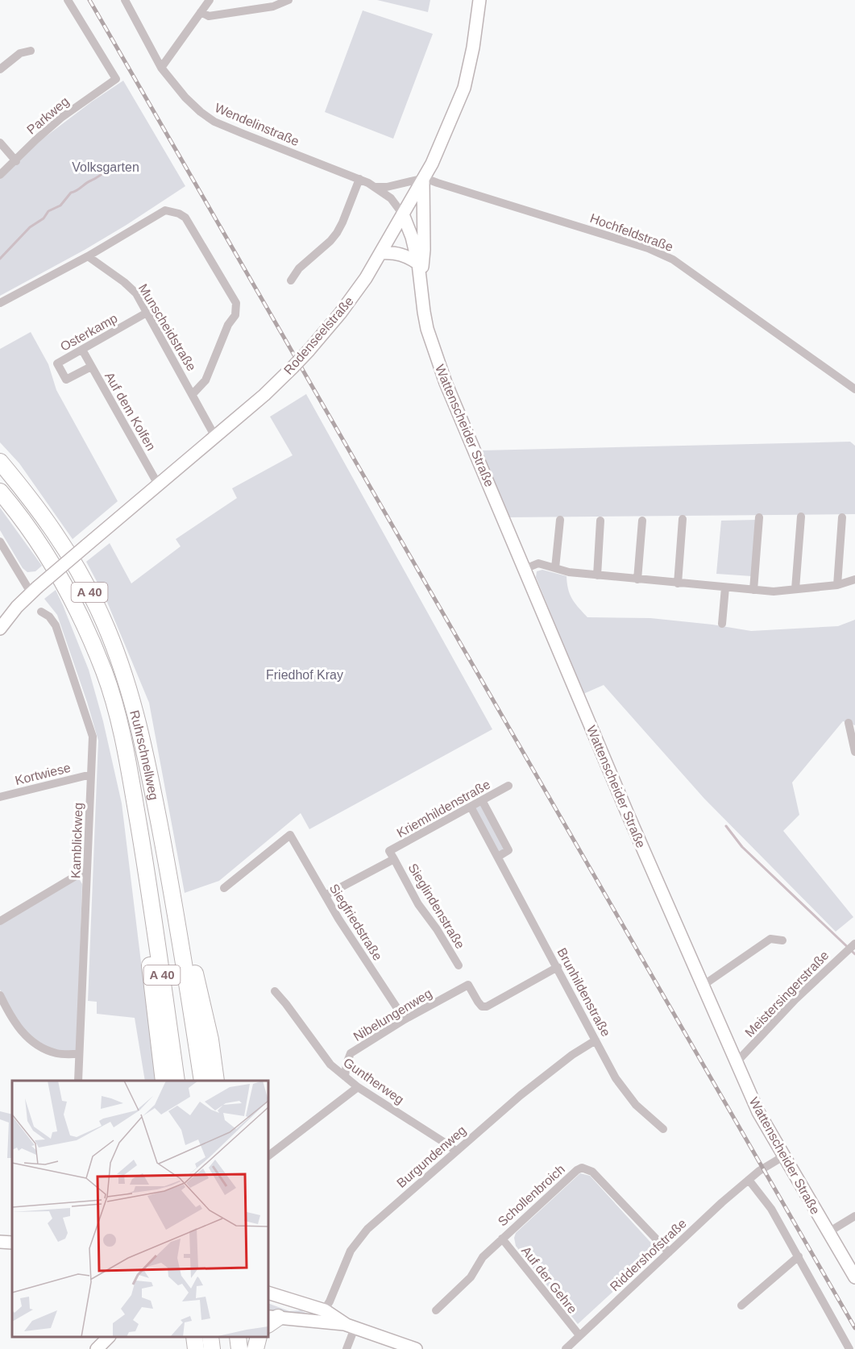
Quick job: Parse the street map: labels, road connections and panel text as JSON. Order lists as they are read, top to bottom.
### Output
{
  "streets": {
    "highway": ["A 40", "Ruhrschnellweg"],
    "main road": ["Rodenseelstraße", "Wattenscheider Straße"],
    "street": [
      "Parkweg",
      "Wendelinstraße",
      "Hochfeldstraße",
      "Munscheidstraße",
      "Osterkamp",
      "Auf dem Kolfen",
      "Kortwiese",
      "Kriemhildenstraße",
      "Kamblickweg",
      "Sieglindenstraße",
      "Siegfriedstraße",
      "Brunhildenstraße",
      "Meistersingerstraße",
      "Nibelungenweg",
      "Guntherweg",
      "Burgundenweg",
      "Schollenbroich",
      "Riddershofstraße",
      "Auf der Gehre"
    ]
  },
  "crossings": [
    ["Wendelinstraße", "Rodenseelstraße"],
    ["Wendelinstraße", "Wattenscheider Straße"],
    ["Hochfeldstraße", "Rodenseelstraße"],
    ["Hochfeldstraße", "Wattenscheider Straße"],
    ["Munscheidstraße", "Osterkamp"],
    ["Munscheidstraße", "Rodenseelstraße"],
    ["Osterkamp", "Auf dem Kolfen"],
    ["Rodenseelstraße", "Auf dem Kolfen"],
    ["Rodenseelstraße", "Wattenscheider Straße"],
    ["Wattenscheider Straße", "Meistersingerstraße"],
    ["Wattenscheider Straße", "Riddershofstraße"],
    ["Kortwiese", "Kamblickweg"],
    ["Kriemhildenstraße", "Sieglindenstraße"],
    ["Kriemhildenstraße", "Siegfriedstraße"],
    ["Kriemhildenstraße", "Brunhildenstraße"],
    ["Siegfriedstraße", "Nibelungenweg"],
    ["Brunhildenstraße", "Nibelungenweg"],
    ["Brunhildenstraße", "Burgundenweg"],
    ["Nibelungenweg", "Guntherweg"],
    ["Guntherweg", "Burgundenweg"],
    ["Schollenbroich", "Riddershofstraße"],
    ["Schollenbroich", "Auf der Gehre"],
    ["Riddershofstraße", "Auf der Gehre"]
  ],
  "parks": ["Volksgarten", "Friedhof Kray"]
}
